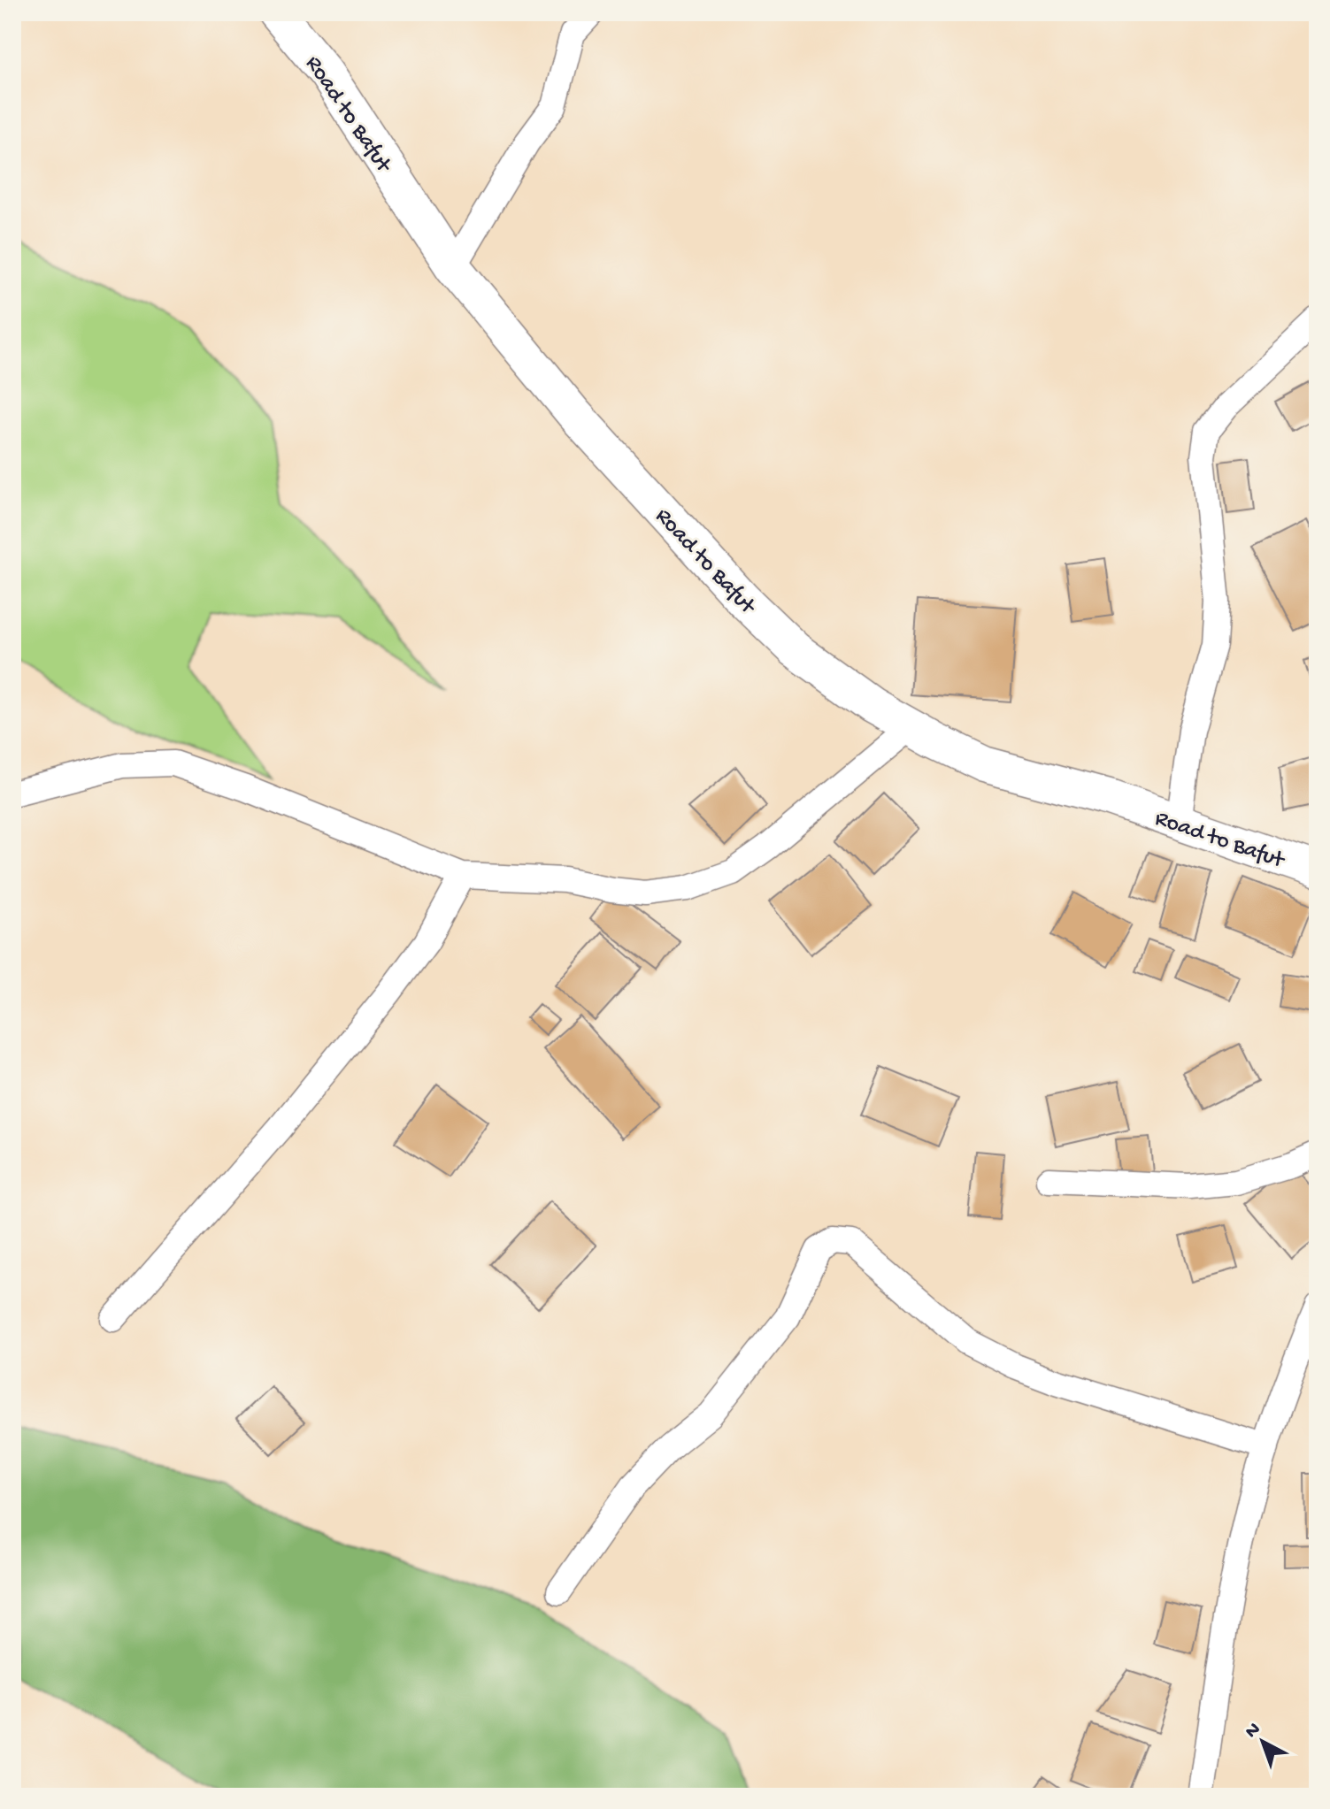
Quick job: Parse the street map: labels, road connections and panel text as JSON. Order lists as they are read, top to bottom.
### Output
{
  "streets": {
    "street": ["Road to Bafut"]
  },
  "north": "top left"
}
